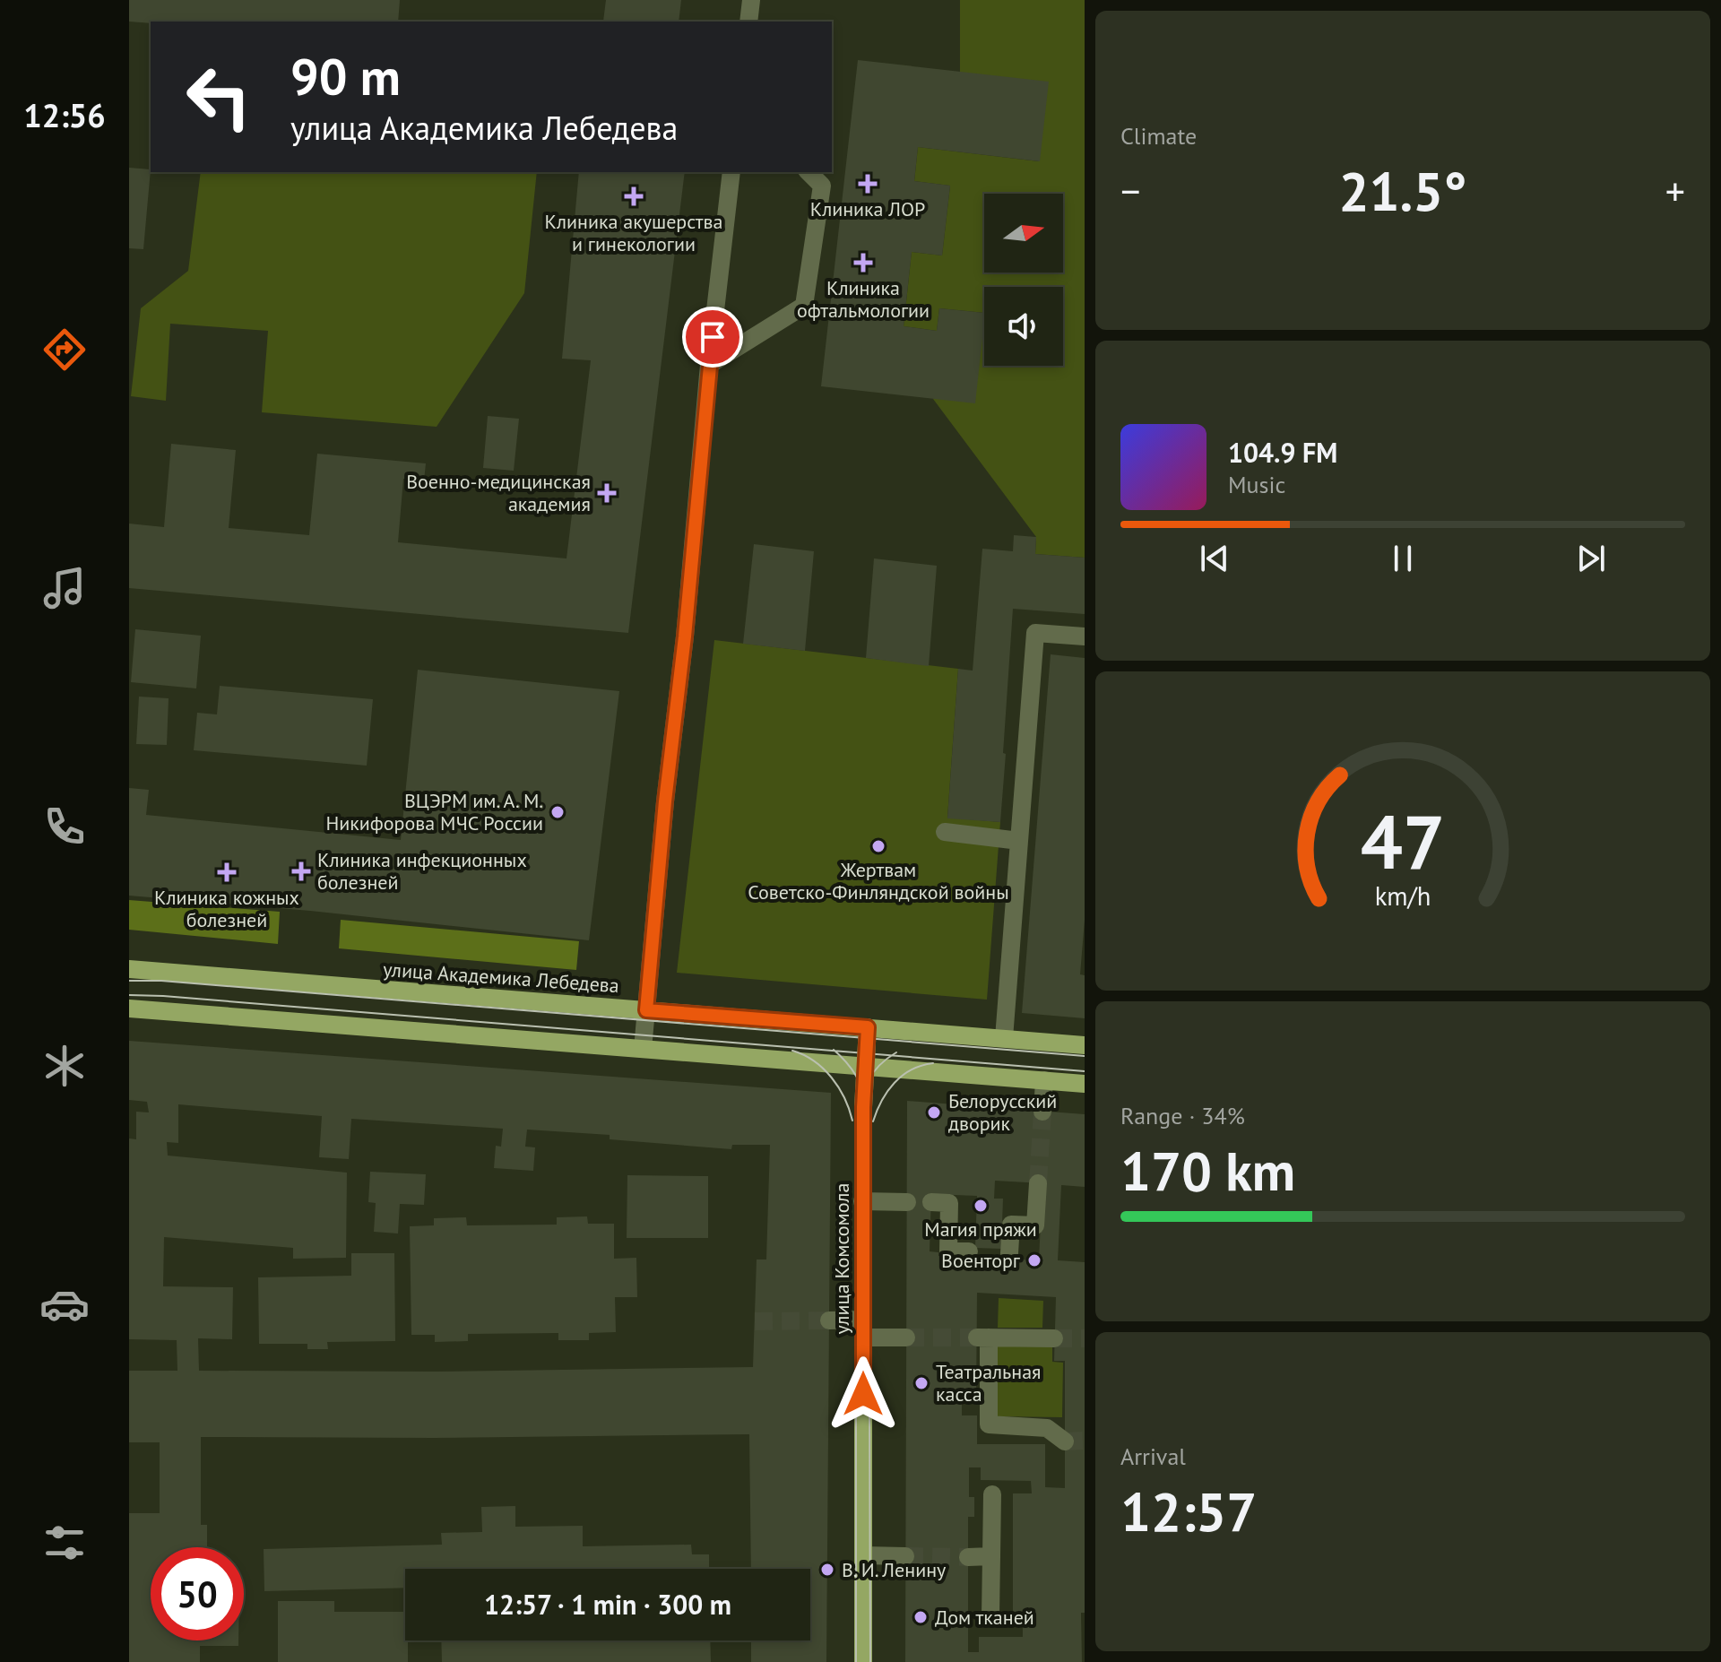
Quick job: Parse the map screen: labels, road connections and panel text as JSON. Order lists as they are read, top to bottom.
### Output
{
  "streets": {
    "main road": ["улица Академика Лебедева", "улица Комсомола"]
  },
  "crossings": [
    ["улица Академика Лебедева", "улица Комсомола"]
  ],
  "places": {
    "health": [
      "Клиника ЛОР",
      "Клиника акушерства и гинекологии",
      "Клиника офтальмологии",
      "Военно-медицинская академия",
      "Клиника инфекционных болезней",
      "Клиника кожных болезней"
    ],
    "other": [
      "ВЦЭРМ им. А. М. Никифорова МЧС России",
      "Жертвам Советско-Финляндской войны",
      "Белорусский дворик",
      "Магия пряжи",
      "Военторг",
      "Театральная касса",
      "В. И. Ленину",
      "Дом тканей"
    ]
  },
  "north": "right",
  "page": {
    "tabs": "12:56",
    "tile": [
      "Climate",
      ["Range · 34%", "170 km"],
      ["Arrival", "12:57"]
    ],
    "turn": ["90 m", "улица Академика Лебедева"],
    "heat": ["−", "21.5°", "+"],
    "song": ["104.9 FM", "Music"],
    "limit": "50",
    "trip": "12:57 · 1 min · 300 m",
    "gauge": ["47", "km/h"]
  }
}
